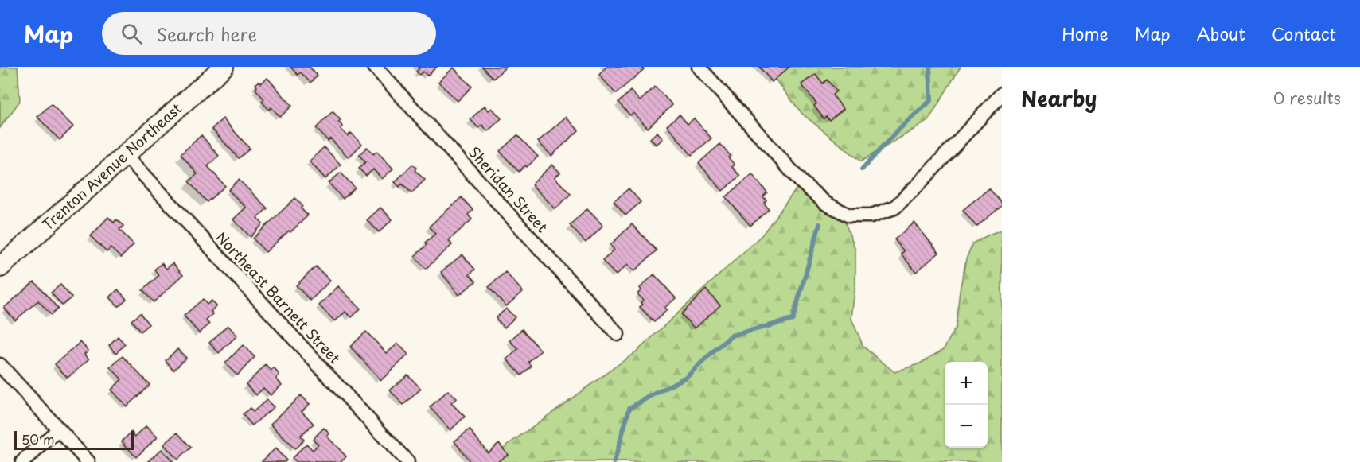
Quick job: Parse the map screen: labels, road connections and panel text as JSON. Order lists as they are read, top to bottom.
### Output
{
  "streets": {
    "main road": ["Trenton Avenue Northeast"],
    "street": ["Sheridan Street", "Northeast Barnett Street"]
  },
  "crossings": [
    ["Trenton Avenue Northeast", "Northeast Barnett Street"]
  ],
  "scale_bar": "50 m",
  "page": {
    "header": "Map",
    "search": "Search here",
    "nav": [
      "Home",
      "Map",
      "About",
      "Contact"
    ],
    "heading": ["Nearby", "0 results"],
    "map_buttons": ["+", "−"],
    "scale": "50 m"
  }
}
